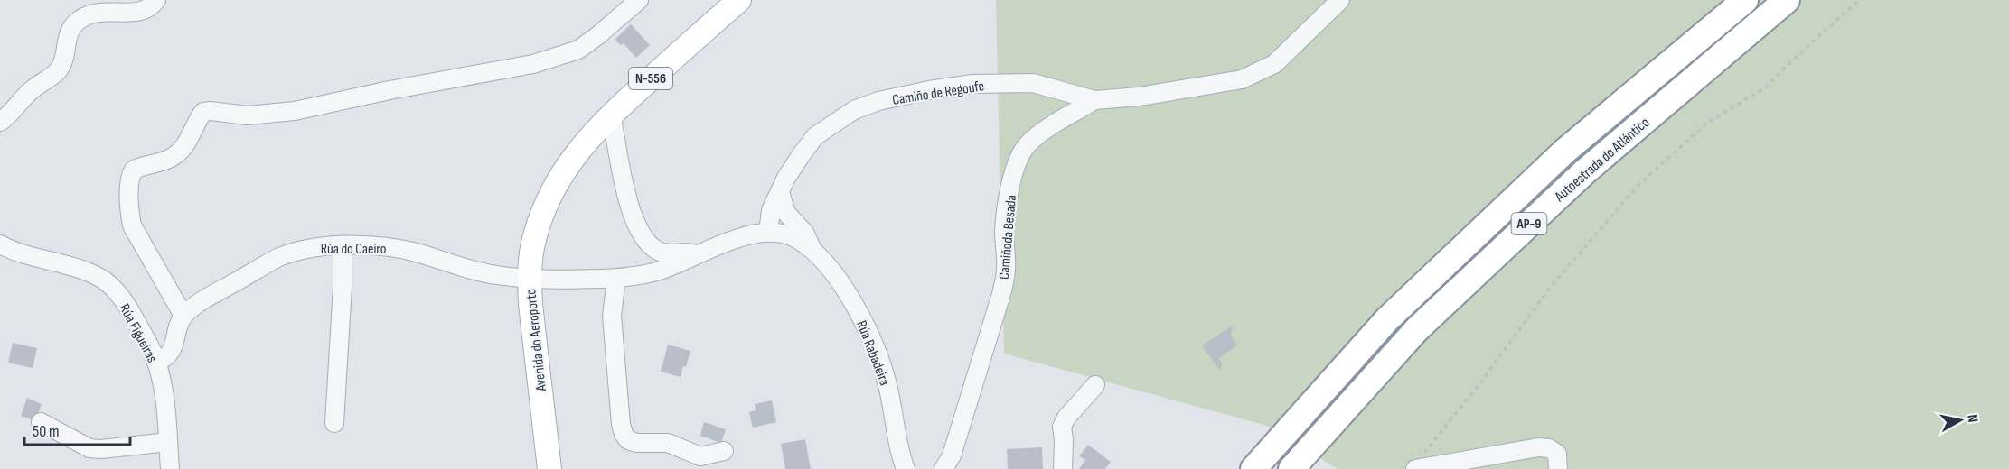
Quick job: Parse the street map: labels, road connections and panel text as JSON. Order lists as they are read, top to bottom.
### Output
{
  "streets": {
    "highway": ["Autoestrada do Atlántico", "AP-9"],
    "main road": ["N-556", "Avenida do Aeroporto"],
    "street": [
      "Camiño de Regoufe",
      "Camiñoda Besada",
      "Rúa do Caeiro",
      "Rúa Figueiras",
      "Rúa Rabadeira"
    ]
  },
  "crossings": [
    ["Camiño de Regoufe", "Camiñoda Besada"],
    ["Camiño de Regoufe", "Rúa Rabadeira"],
    ["Rúa do Caeiro", "Avenida do Aeroporto"],
    ["Rúa do Caeiro", "Rúa Rabadeira"],
    ["Avenida do Aeroporto", "Rúa Rabadeira"]
  ],
  "scale_bar": "50 m",
  "north": "right"
}
